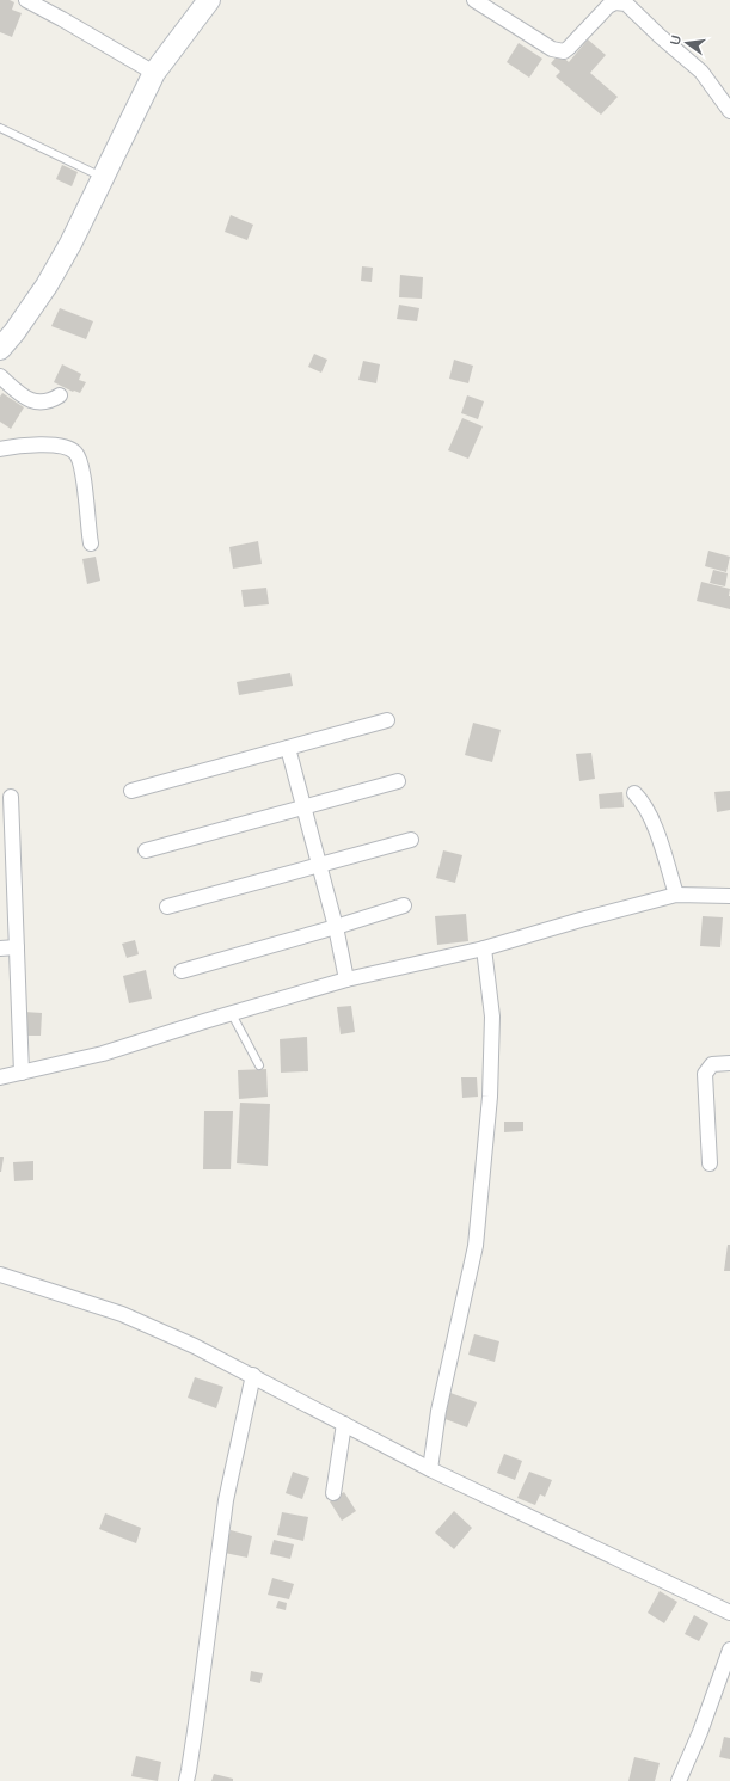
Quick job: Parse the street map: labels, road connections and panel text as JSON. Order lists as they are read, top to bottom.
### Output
{
  "north": "left"
}
